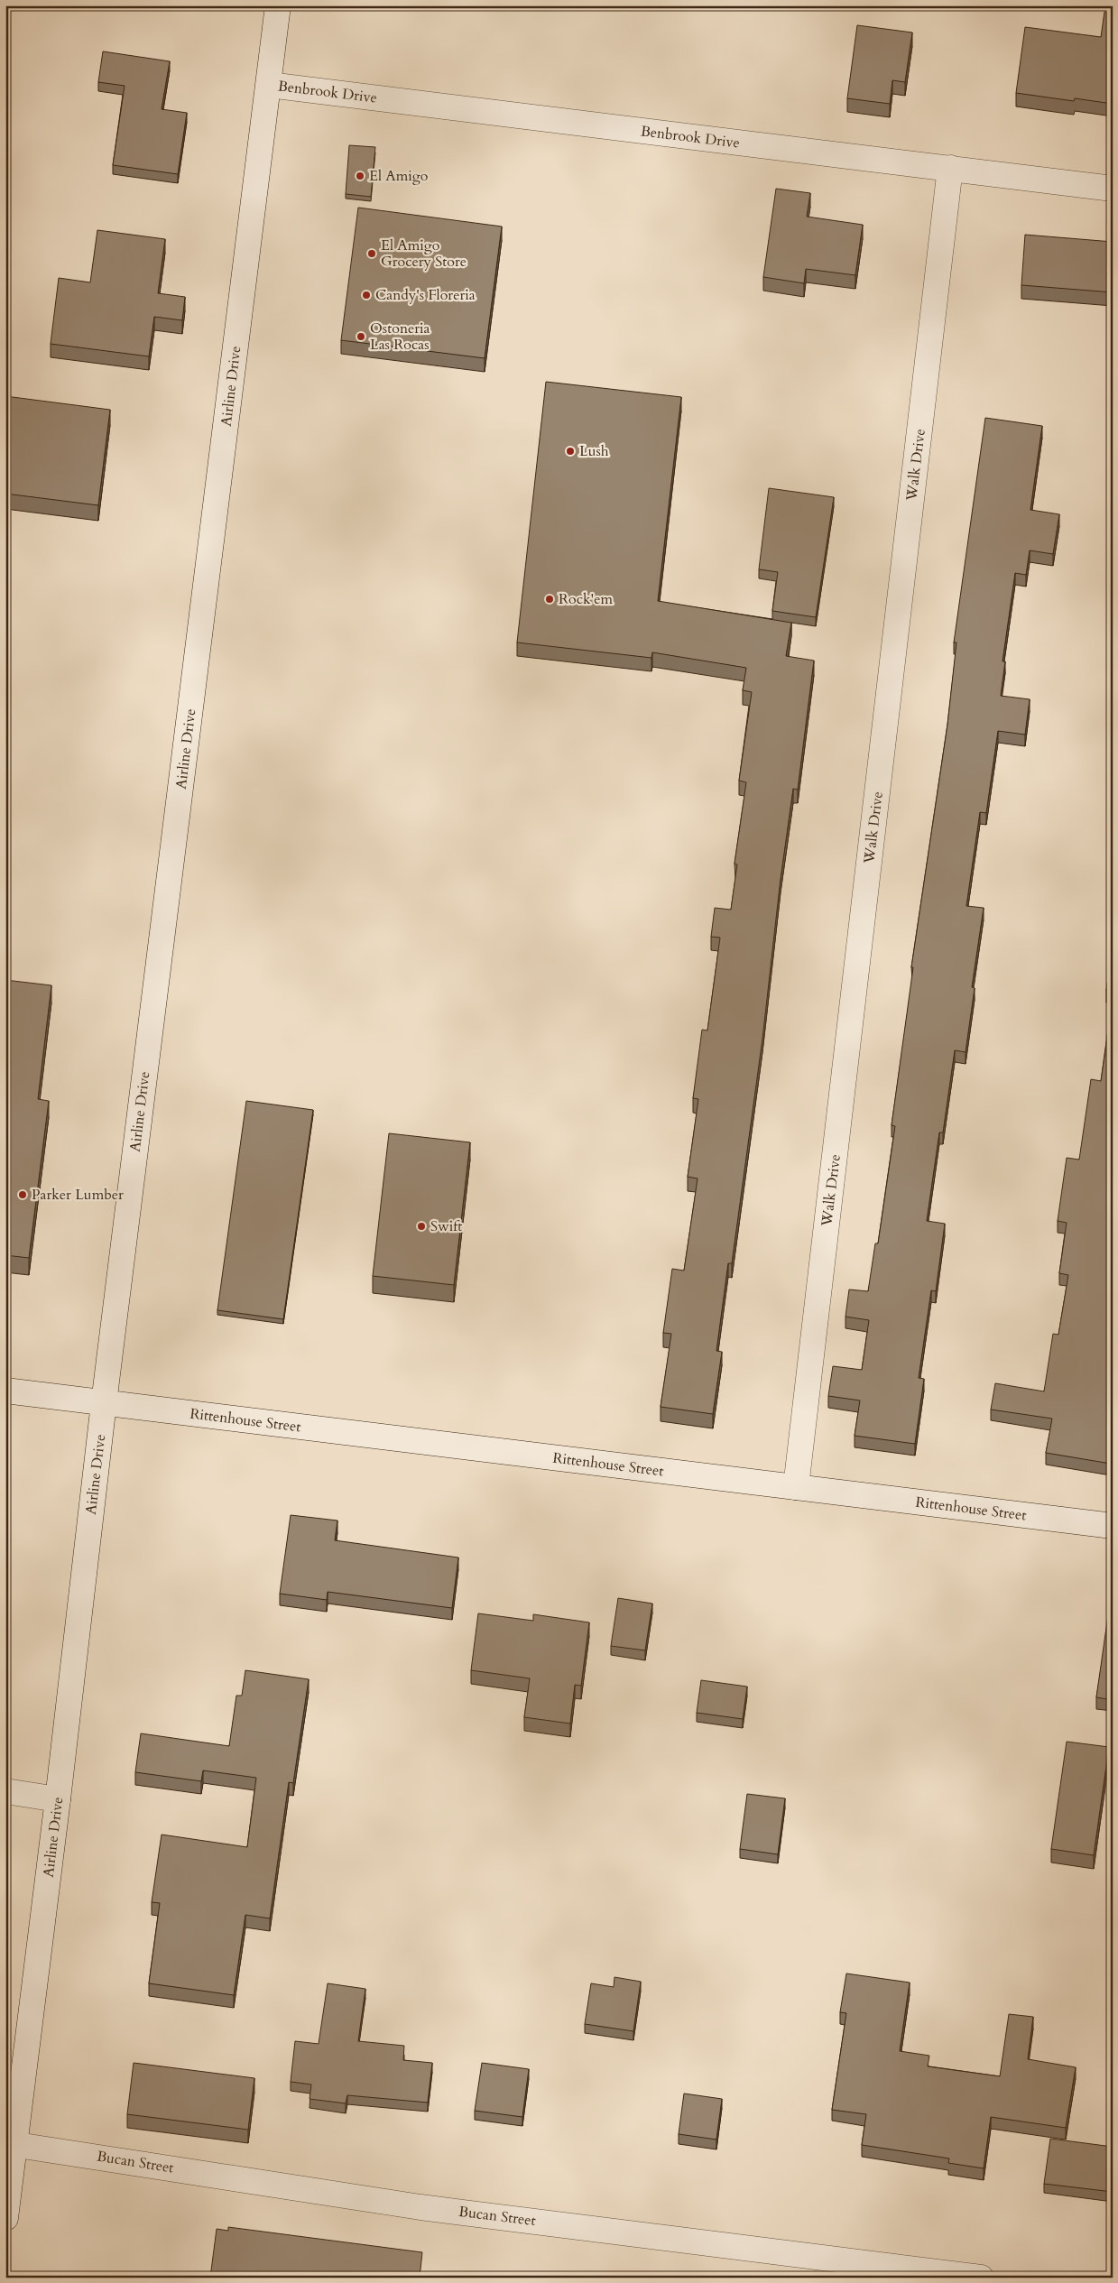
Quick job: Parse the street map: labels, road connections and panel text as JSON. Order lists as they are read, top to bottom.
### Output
{
  "streets": {
    "street": [
      "Benbrook Drive",
      "Airline Drive",
      "Walk Drive",
      "Rittenhouse Street",
      "Bucan Street"
    ]
  },
  "crossings": [
    ["Benbrook Drive", "Airline Drive"],
    ["Benbrook Drive", "Walk Drive"],
    ["Airline Drive", "Rittenhouse Street"],
    ["Airline Drive", "Bucan Street"],
    ["Walk Drive", "Rittenhouse Street"]
  ],
  "places": [
    "El Amigo",
    "El Amigo Grocery Store",
    "Candy's Floreria",
    "Ostoneria Las Rocas",
    "Lush",
    "Rock'em",
    "Parker Lumber",
    "Swift"
  ]
}
